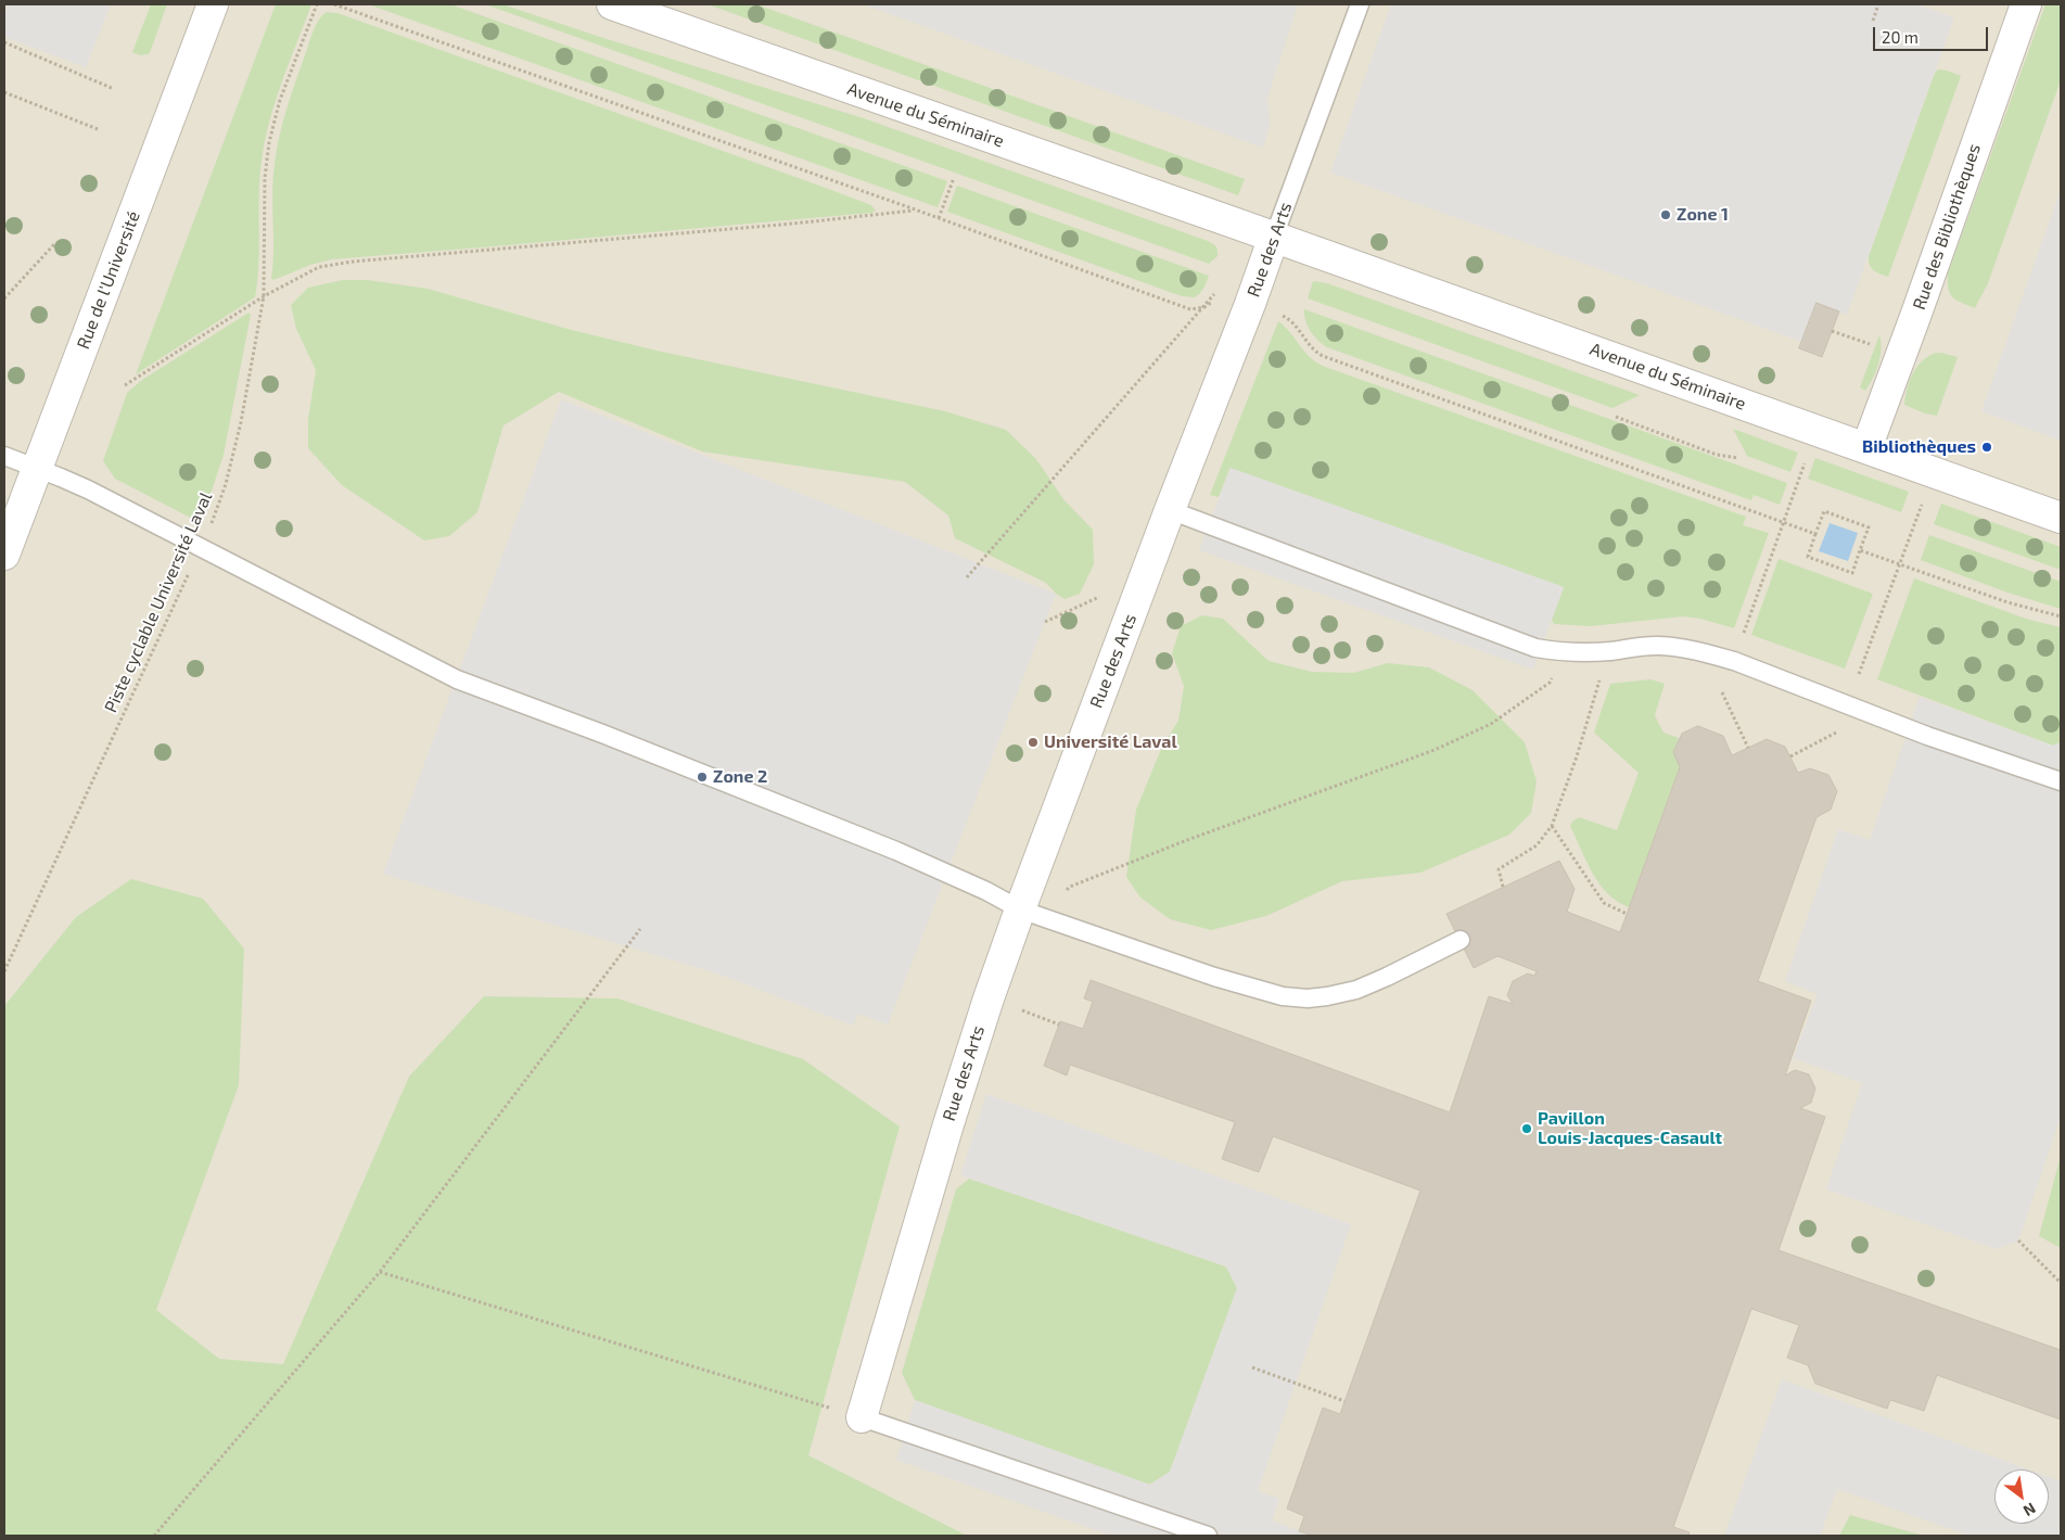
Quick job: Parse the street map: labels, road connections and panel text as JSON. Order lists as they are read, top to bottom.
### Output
{
  "streets": {
    "street": [
      "Avenue du Séminaire",
      "Rue des Bibliothèques",
      "Rue des Arts",
      "Rue de l'Université"
    ],
    "path": ["Piste cyclable Université Laval"]
  },
  "crossings": [
    ["Avenue du Séminaire", "Rue des Bibliothèques"],
    ["Avenue du Séminaire", "Rue des Arts"]
  ],
  "places": [
    "Zone 1",
    "Bibliothèques",
    "Université Laval",
    "Zone 2",
    "Pavillon Louis-Jacques-Casault"
  ],
  "scale_bar": "20 m",
  "north": "bottom right"
}
